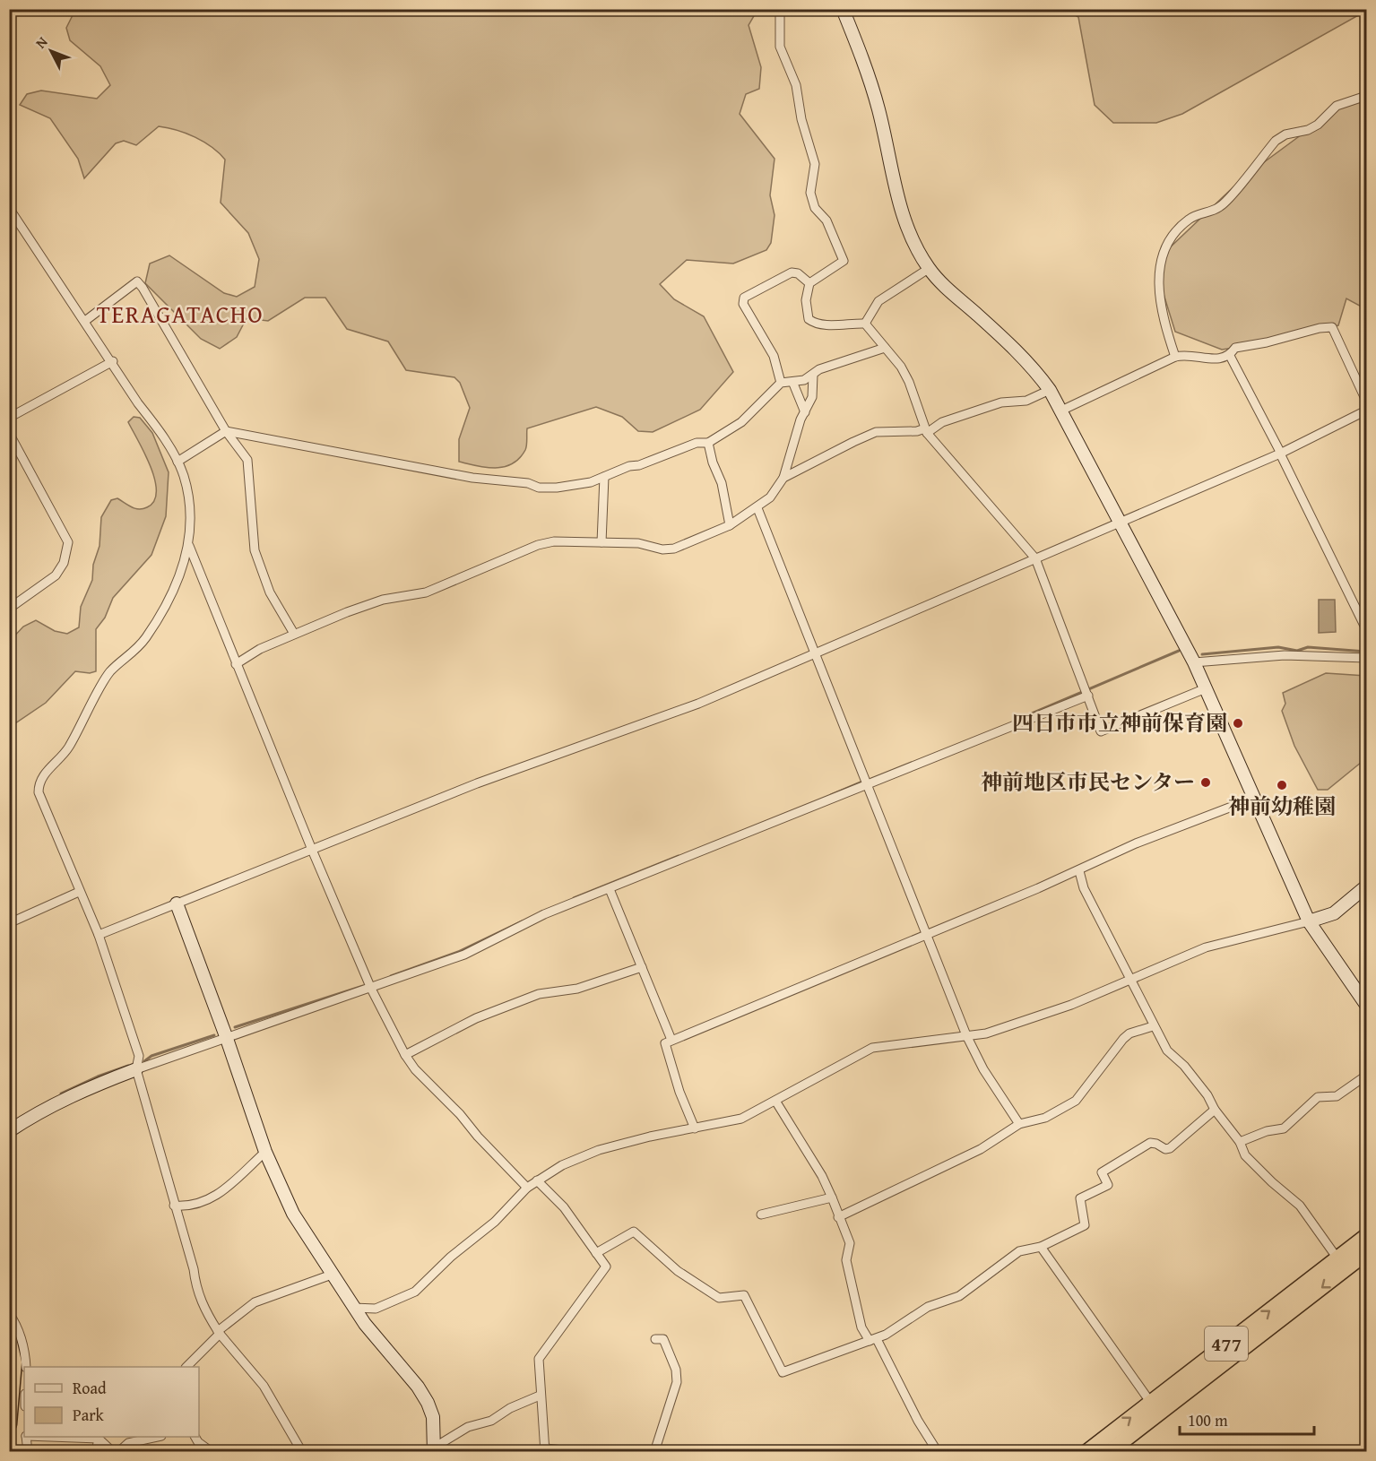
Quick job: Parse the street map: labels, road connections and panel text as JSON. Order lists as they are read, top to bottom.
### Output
{
  "streets": {
    "highway": ["477"]
  },
  "districts": ["TERAGATACHO"],
  "places": ["四日市市立神前保育園", "神前地区市民センター", "神前幼稚園"],
  "legend": ["Road", "Park"],
  "scale_bar": "100 m",
  "north": "top left"
}
